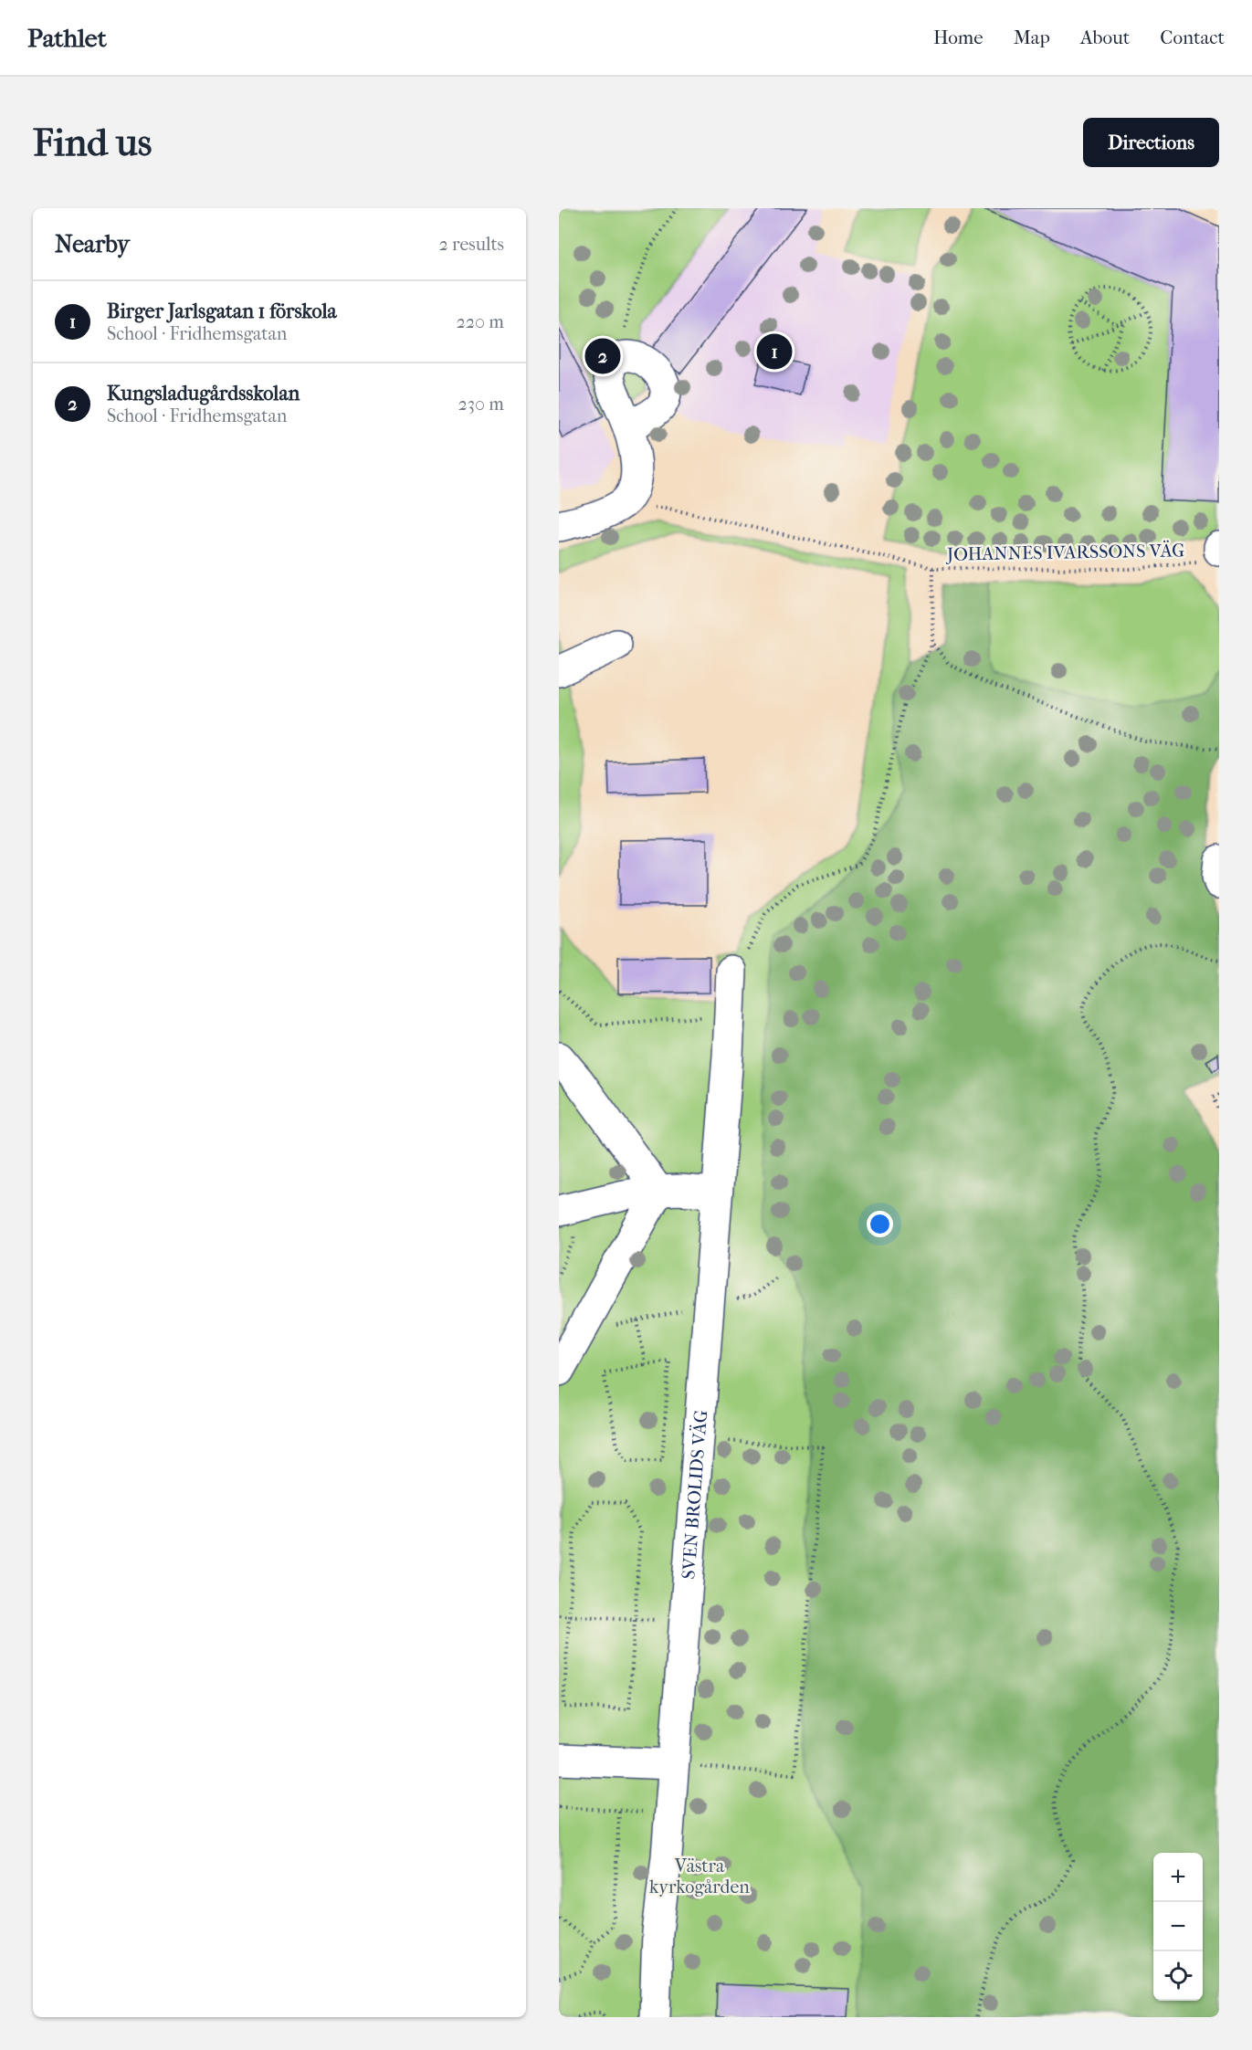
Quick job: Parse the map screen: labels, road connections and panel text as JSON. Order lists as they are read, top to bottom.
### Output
{
  "streets": {
    "street": ["SVEN BROLIDS VÄG"],
    "path": ["JOHANNES IVARSSONS VÄG"]
  },
  "parks": ["Västra kyrkogården"],
  "page": {
    "header": "Pathlet",
    "nav": [
      "Home",
      "Map",
      "About",
      "Contact"
    ],
    "buttons": "Directions",
    "title": "Find us",
    "heading": ["Nearby", "2 results"],
    "list": [
      {
        "mark": "1",
        "name": "Birger Jarlsgatan 1 förskola",
        "note": "School · Fridhemsgatan",
        "value": "220 m"
      },
      {
        "mark": "2",
        "name": "Kungsladugårdsskolan",
        "note": "School · Fridhemsgatan",
        "value": "230 m"
      }
    ],
    "pins": ["1", "2"],
    "map_buttons": ["+", "−"]
  }
}
